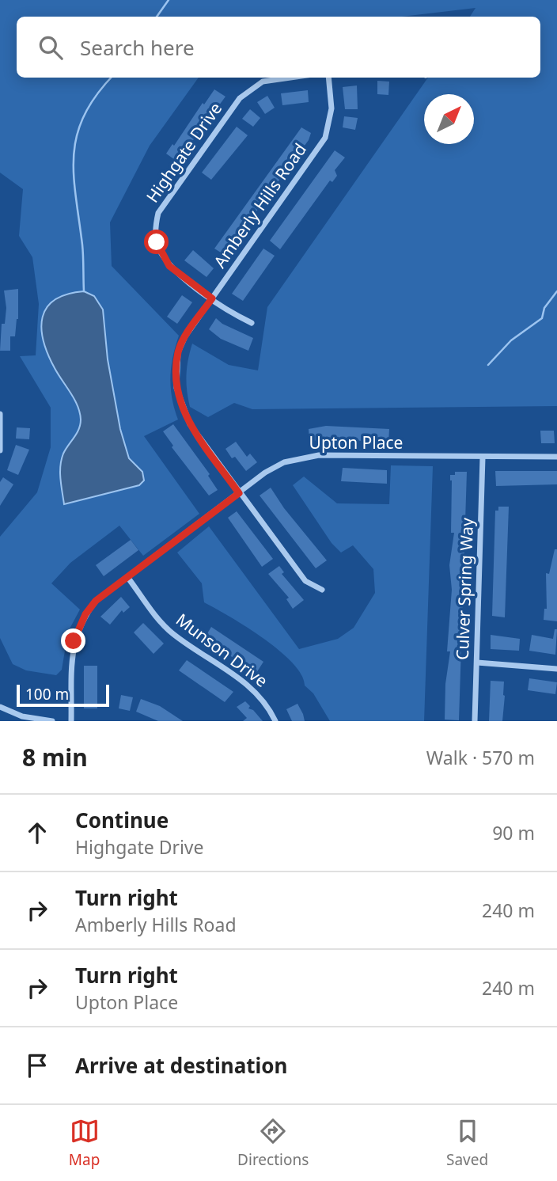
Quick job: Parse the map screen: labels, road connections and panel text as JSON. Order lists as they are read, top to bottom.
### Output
{
  "streets": {
    "street": [
      "Highgate Drive",
      "Amberly Hills Road",
      "Upton Place",
      "Culver Spring Way",
      "Munson Drive"
    ]
  },
  "crossings": [
    ["Highgate Drive", "Amberly Hills Road"],
    ["Amberly Hills Road", "Upton Place"],
    ["Upton Place", "Culver Spring Way"],
    ["Upton Place", "Munson Drive"]
  ],
  "scale_bar": "100 m",
  "north": "top right",
  "page": {
    "search": "Search here",
    "scale": "100 m",
    "heading": ["8 min", "Walk · 570 m"],
    "list": [
      ["Continue", "Highgate Drive", "90 m"],
      ["Turn right", "Amberly Hills Road", "240 m"],
      ["Turn right", "Upton Place", "240 m"],
      "Arrive at destination"
    ],
    "nav": ["Map", "Directions", "Saved"]
  }
}
